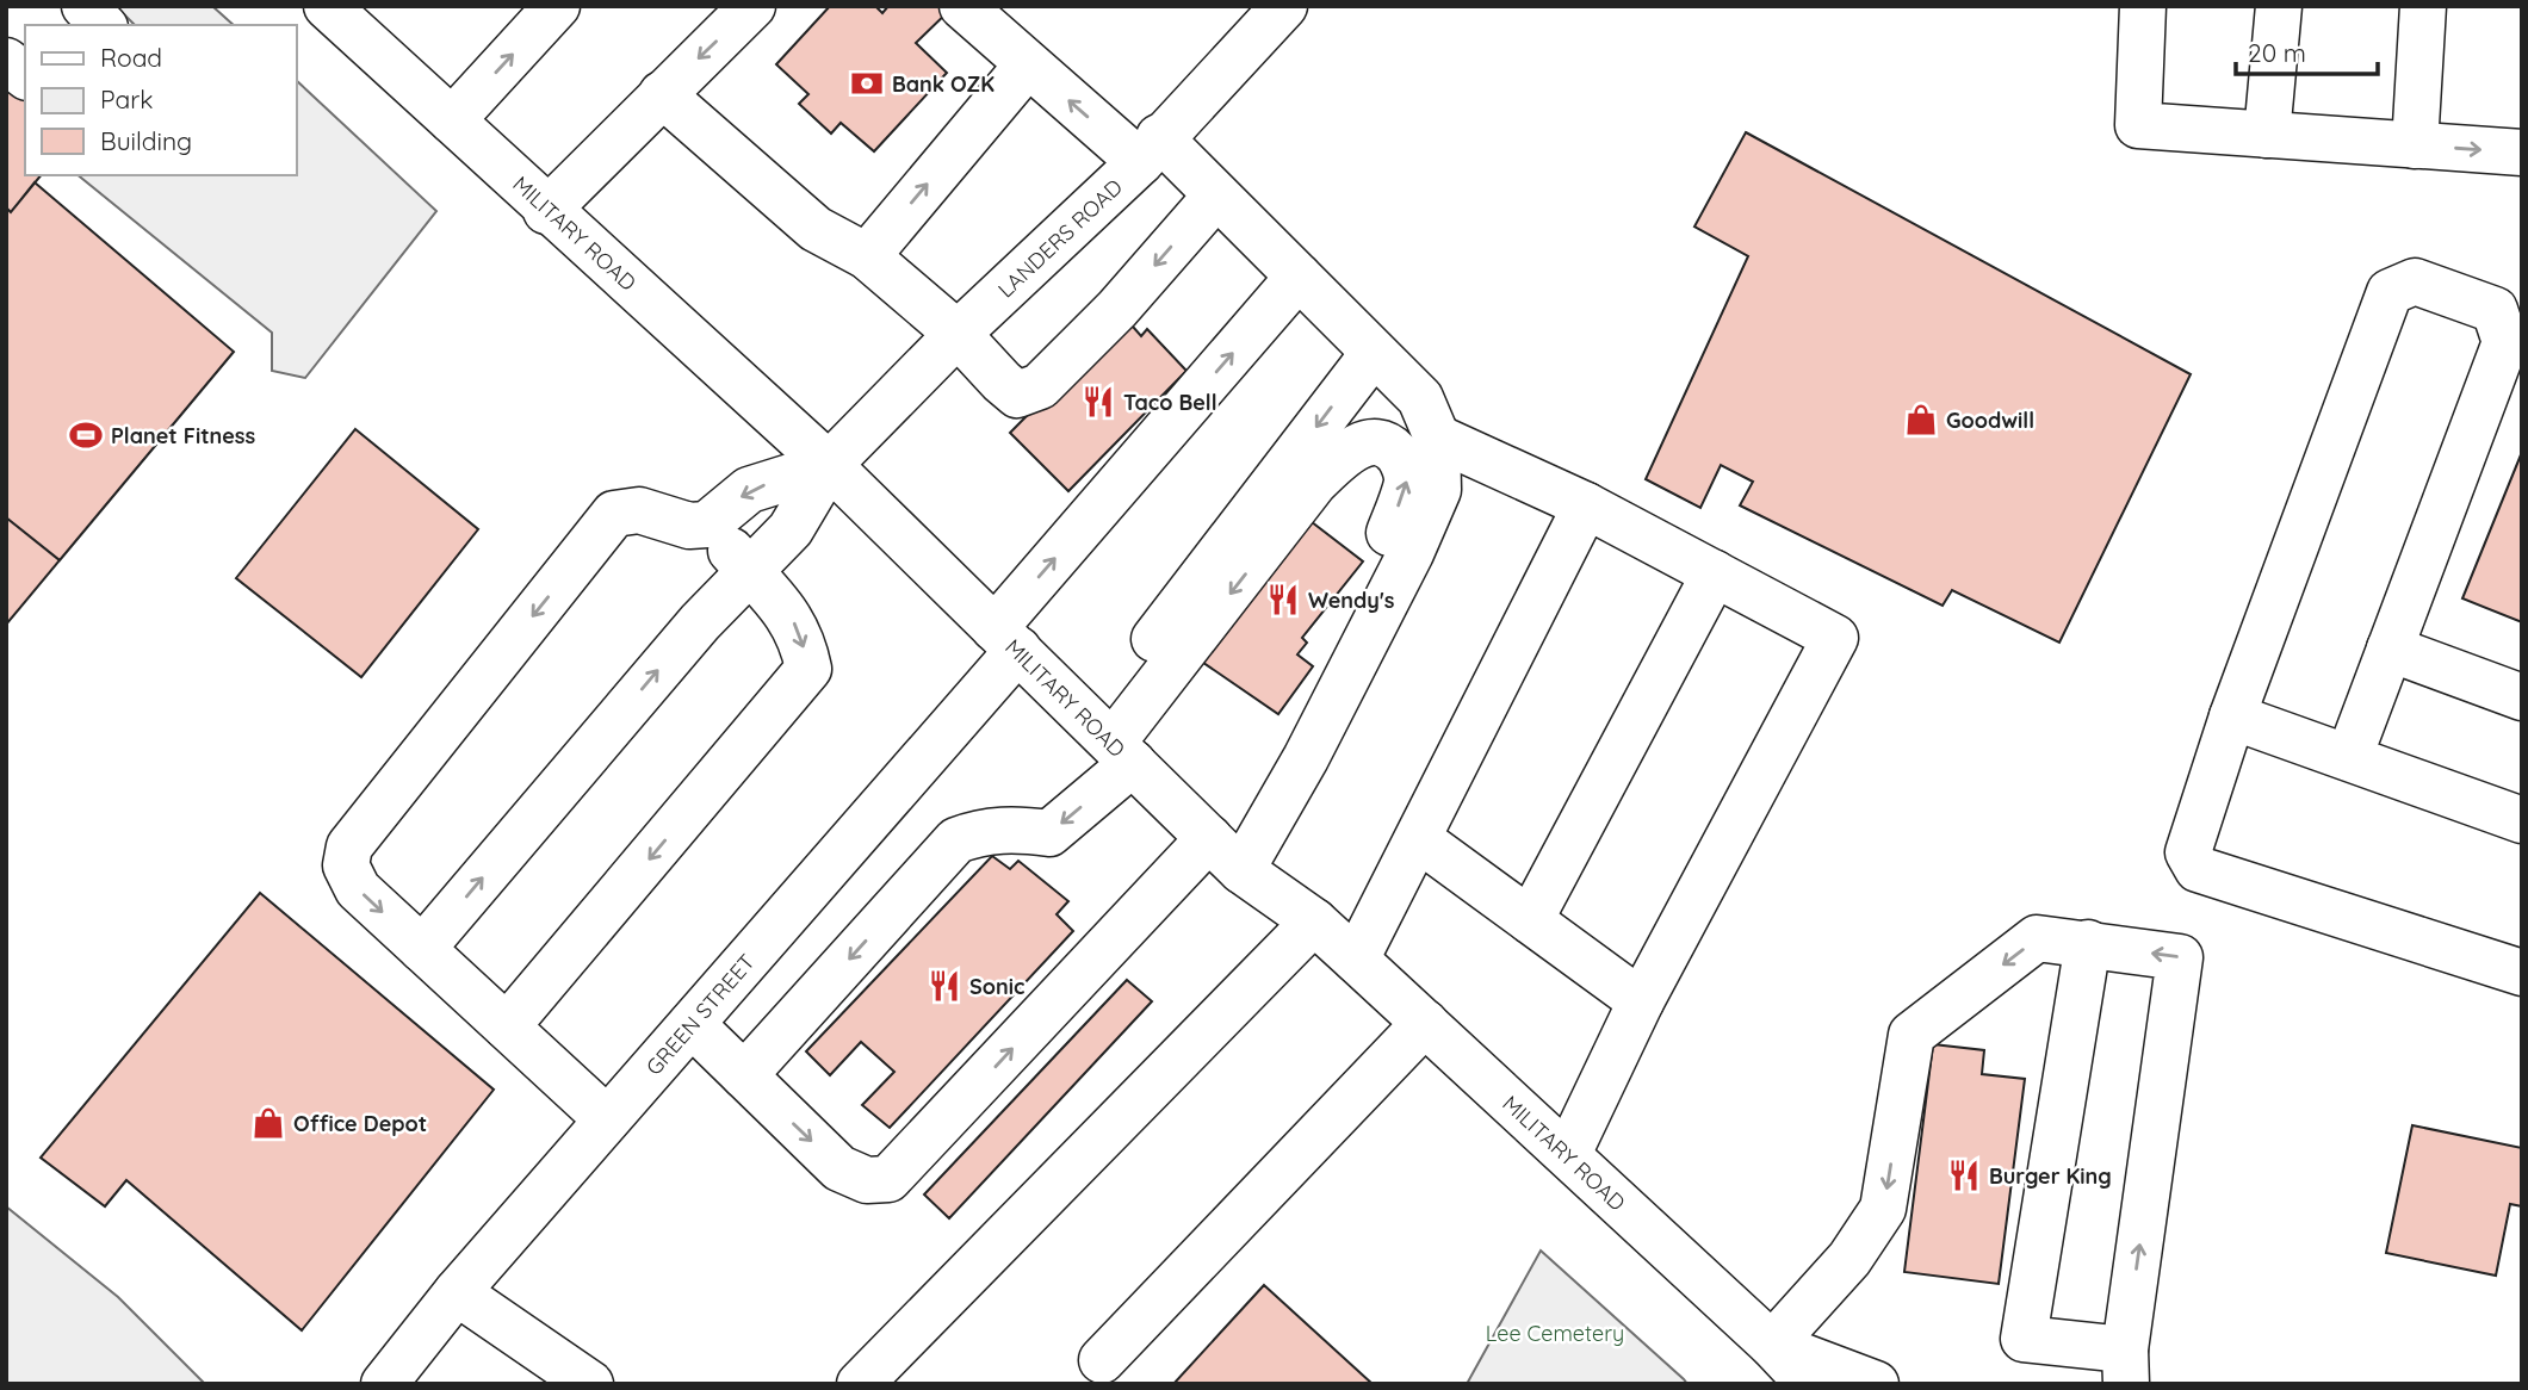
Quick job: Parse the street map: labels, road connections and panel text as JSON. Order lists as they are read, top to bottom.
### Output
{
  "streets": {
    "main road": ["MILITARY ROAD", "LANDERS ROAD", "GREEN STREET"]
  },
  "crossings": [
    ["MILITARY ROAD", "LANDERS ROAD"],
    ["MILITARY ROAD", "GREEN STREET"]
  ],
  "parks": ["Lee Cemetery"],
  "places": {
    "bank": ["Bank OZK"],
    "restaurant": [
      "Taco Bell",
      "Wendy's",
      "Sonic",
      "Burger King"
    ],
    "shop": ["Goodwill", "Office Depot"],
    "sports": ["Planet Fitness"]
  },
  "legend": ["Road", "Park", "Building"],
  "scale_bar": "20 m"
}
